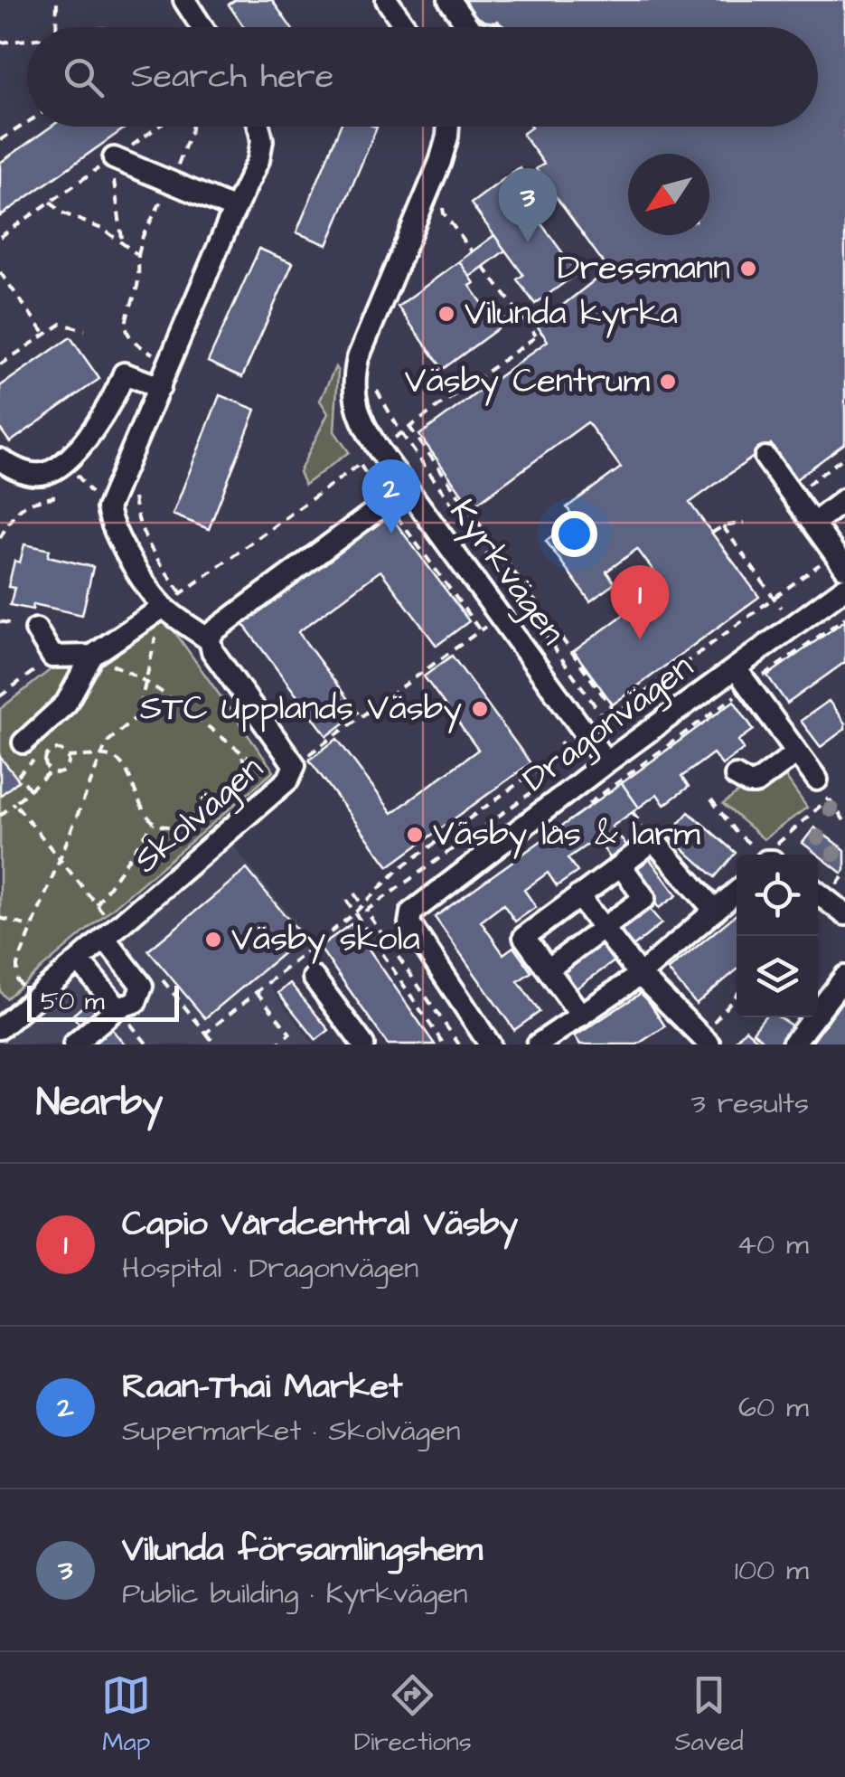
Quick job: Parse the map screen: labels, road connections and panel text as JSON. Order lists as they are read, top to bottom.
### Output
{
  "streets": {
    "street": ["Kyrkvägen", "Dragonvägen", "Skolvägen"]
  },
  "crossings": [
    ["Kyrkvägen", "Dragonvägen"]
  ],
  "places": [
    "Dressmann",
    "Vilunda kyrka",
    "Väsby Centrum",
    "STC Upplands Väsby",
    "Väsby lås & larm",
    "Väsby skola"
  ],
  "scale_bar": "50 m",
  "north": "bottom left",
  "page": {
    "search": "Search here",
    "pins": ["3", "2", "1"],
    "scale": "50 m",
    "heading": ["Nearby", "3 results"],
    "list": [
      {
        "mark": "1",
        "name": "Capio Vårdcentral Väsby",
        "note": "Hospital · Dragonvägen",
        "value": "40 m"
      },
      {
        "mark": "2",
        "name": "Raan-Thai Market",
        "note": "Supermarket · Skolvägen",
        "value": "60 m"
      },
      {
        "mark": "3",
        "name": "Vilunda församlingshem",
        "note": "Public building · Kyrkvägen",
        "value": "100 m"
      }
    ],
    "nav": ["Map", "Directions", "Saved"]
  }
}
